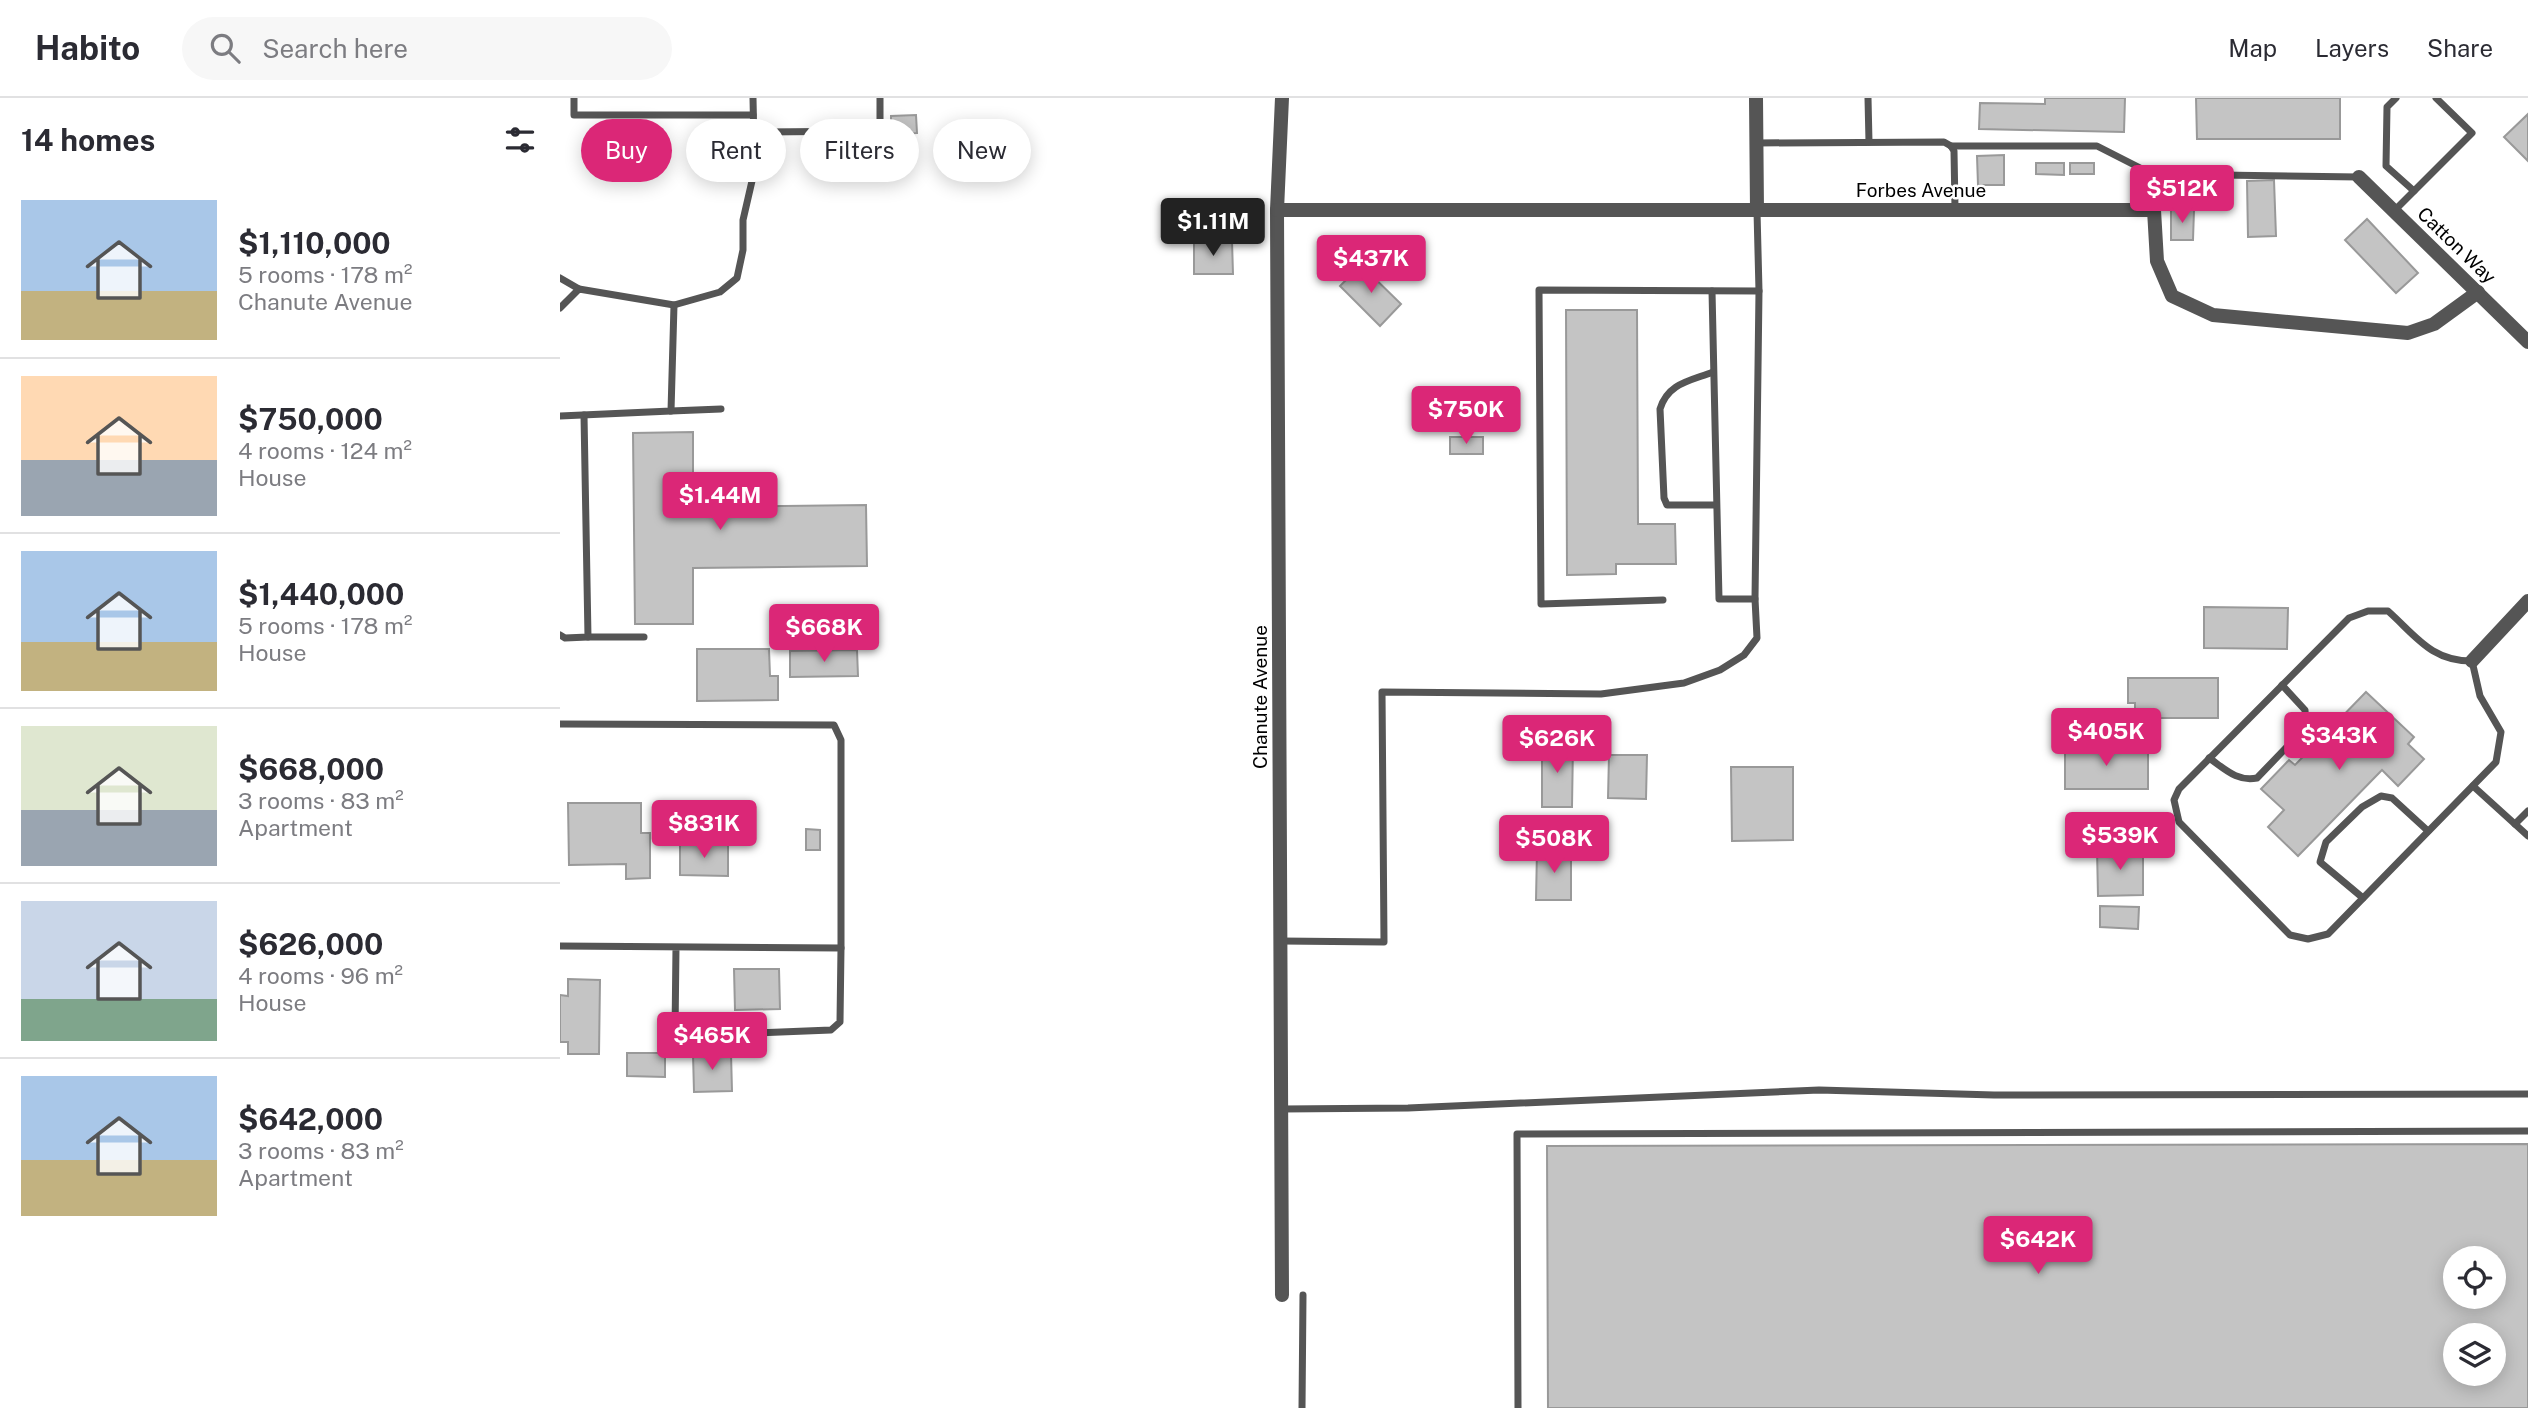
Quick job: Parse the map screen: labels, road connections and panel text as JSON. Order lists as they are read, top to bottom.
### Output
{
  "streets": {
    "street": ["Forbes Avenue", "Catton Way", "Chanute Avenue"]
  },
  "crossings": [
    ["Forbes Avenue", "Chanute Avenue"]
  ],
  "page": {
    "header": "Habito",
    "search": "Search here",
    "nav": ["Map", "Layers", "Share"],
    "heading": "14 homes",
    "chip": [
      "Buy",
      "Rent",
      "Filters",
      "New"
    ],
    "price": [
      "$512K",
      "$1.11M",
      "$437K",
      "$750K",
      "$1.44M",
      "$668K",
      "$405K",
      "$343K",
      "$626K",
      "$831K",
      "$539K",
      "$508K",
      "$465K",
      "$642K"
    ],
    "list": [
      {
        "name": "$1,110,000",
        "note": "5 rooms · 178 m² · Chanute Avenue"
      },
      {
        "name": "$750,000",
        "note": "4 rooms · 124 m² · House"
      },
      {
        "name": "$1,440,000",
        "note": "5 rooms · 178 m² · House"
      },
      {
        "name": "$668,000",
        "note": "3 rooms · 83 m² · Apartment"
      },
      {
        "name": "$626,000",
        "note": "4 rooms · 96 m² · House"
      },
      {
        "name": "$642,000",
        "note": "3 rooms · 83 m² · Apartment"
      }
    ]
  }
}
